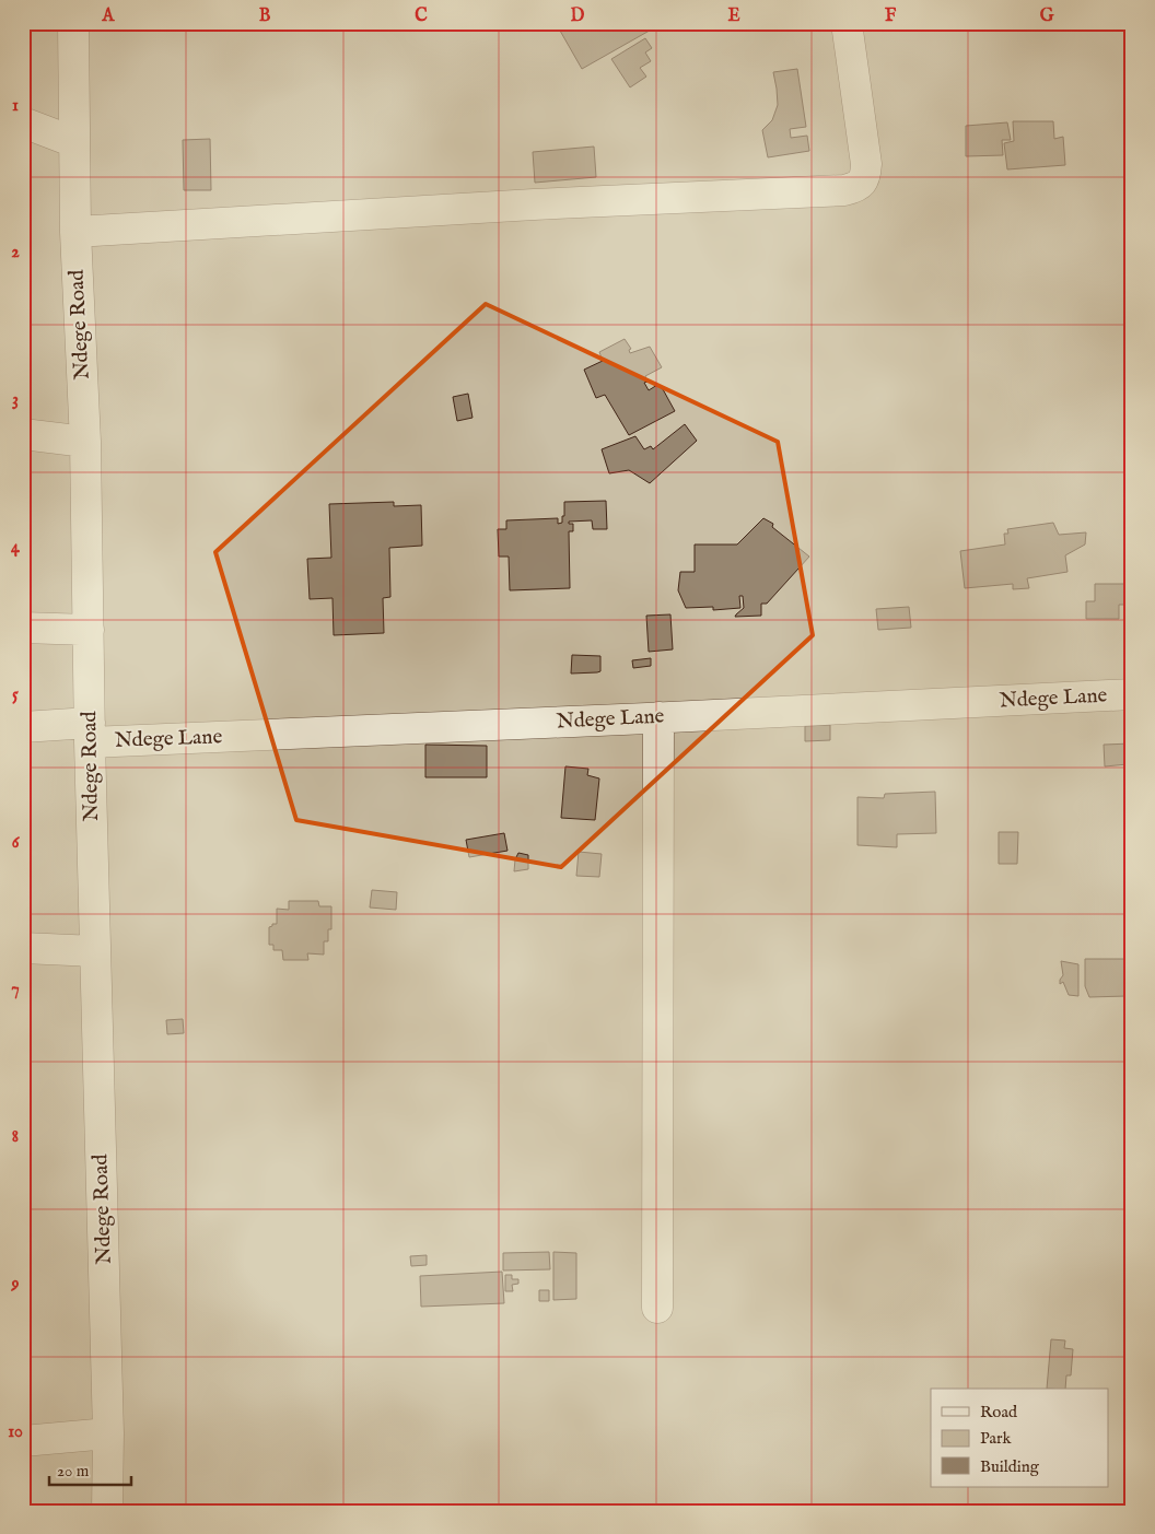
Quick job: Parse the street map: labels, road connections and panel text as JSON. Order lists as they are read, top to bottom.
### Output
{
  "streets": {
    "street": ["Ndege Road", "Ndege Lane"]
  },
  "crossings": [
    ["Ndege Road", "Ndege Lane"]
  ],
  "legend": ["Road", "Park", "Building"],
  "scale_bar": "20 m",
  "grid": {
    "columns": [
      "A",
      "B",
      "C",
      "D",
      "E",
      "F",
      "G"
    ],
    "rows": [
      "1",
      "2",
      "3",
      "4",
      "5",
      "6",
      "7",
      "8",
      "9",
      "10"
    ]
  }
}
